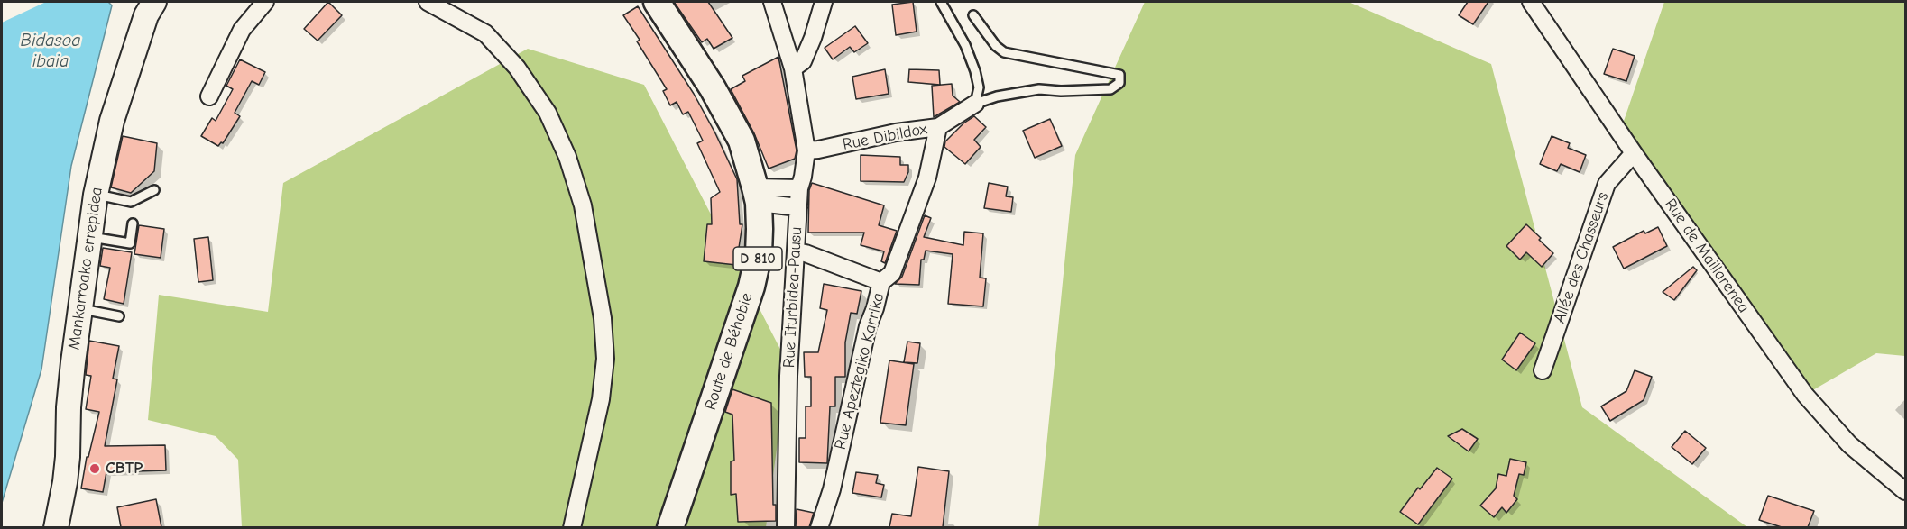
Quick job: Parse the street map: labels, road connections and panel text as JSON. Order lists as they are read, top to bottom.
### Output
{
  "streets": {
    "main road": ["D 810", "Mankarroako errepidea", "Route de Béhobie"],
    "street": [
      "Rue Dibildox",
      "Rue de Maillarenea",
      "Allée des Chasseurs",
      "Rue Iturbidea-Pausu",
      "Rue Apeztegiko Karrika"
    ]
  },
  "crossings": [
    ["Rue Dibildox", "Rue Iturbidea-Pausu"],
    ["Rue Dibildox", "Rue Apeztegiko Karrika"],
    ["Rue de Maillarenea", "Allée des Chasseurs"]
  ],
  "water": ["Bidasoa ibaia"],
  "places": ["CBTP"]
}
